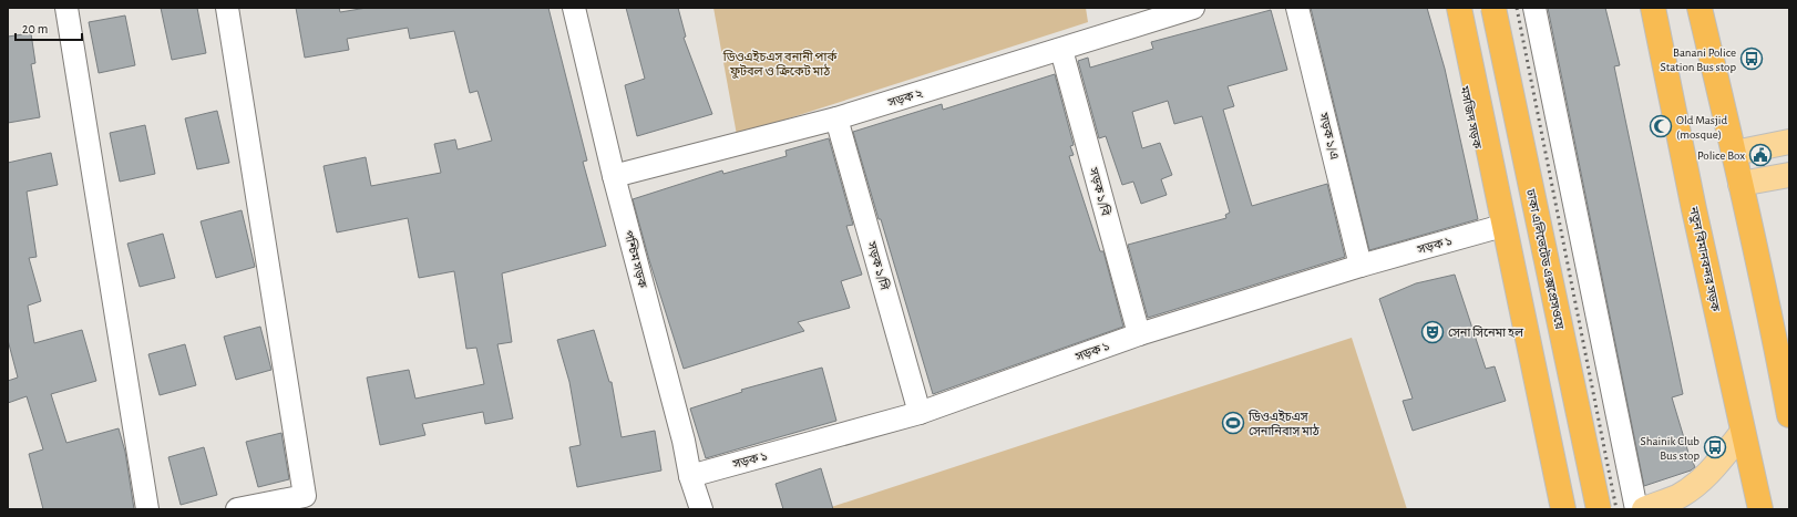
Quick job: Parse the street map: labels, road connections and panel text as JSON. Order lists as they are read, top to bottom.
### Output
{
  "streets": {
    "highway": ["ঢাকা এলিভেটেড এক্সপ্রেসওয়ে", "নতুন বিমানবন্দর সড়ক"],
    "street": [
      "সড়ক ২",
      "মসজিদ সড়ক",
      "সড়ক ১/এ",
      "সড়ক ১/বি",
      "সড়ক ১",
      "পশ্চিম সড়ক",
      "সড়ক ১/সি"
    ]
  },
  "crossings": [
    ["সড়ক ২", "সড়ক ১/বি"],
    ["সড়ক ২", "পশ্চিম সড়ক"],
    ["সড়ক ২", "সড়ক ১/সি"],
    ["মসজিদ সড়ক", "সড়ক ১"],
    ["সড়ক ১/এ", "সড়ক ১"],
    ["সড়ক ১/বি", "সড়ক ১"],
    ["সড়ক ১", "পশ্চিম সড়ক"],
    ["সড়ক ১", "সড়ক ১/সি"]
  ],
  "parks": ["ডিওএইচএস বনানী পার্ক ফুটবল ও ক্রিকেট মাঠ"],
  "places": {
    "bus stop": ["Banani Police Station Bus stop", "Shainik Club Bus stop"],
    "mosque": ["Old Masjid (mosque)"],
    "public building": ["Police Box"],
    "theatre": ["সেনা সিনেমা হল"],
    "sports": ["ডিওএইচএস সেনানিবাস মাঠ"]
  },
  "scale_bar": "20 m"
}
